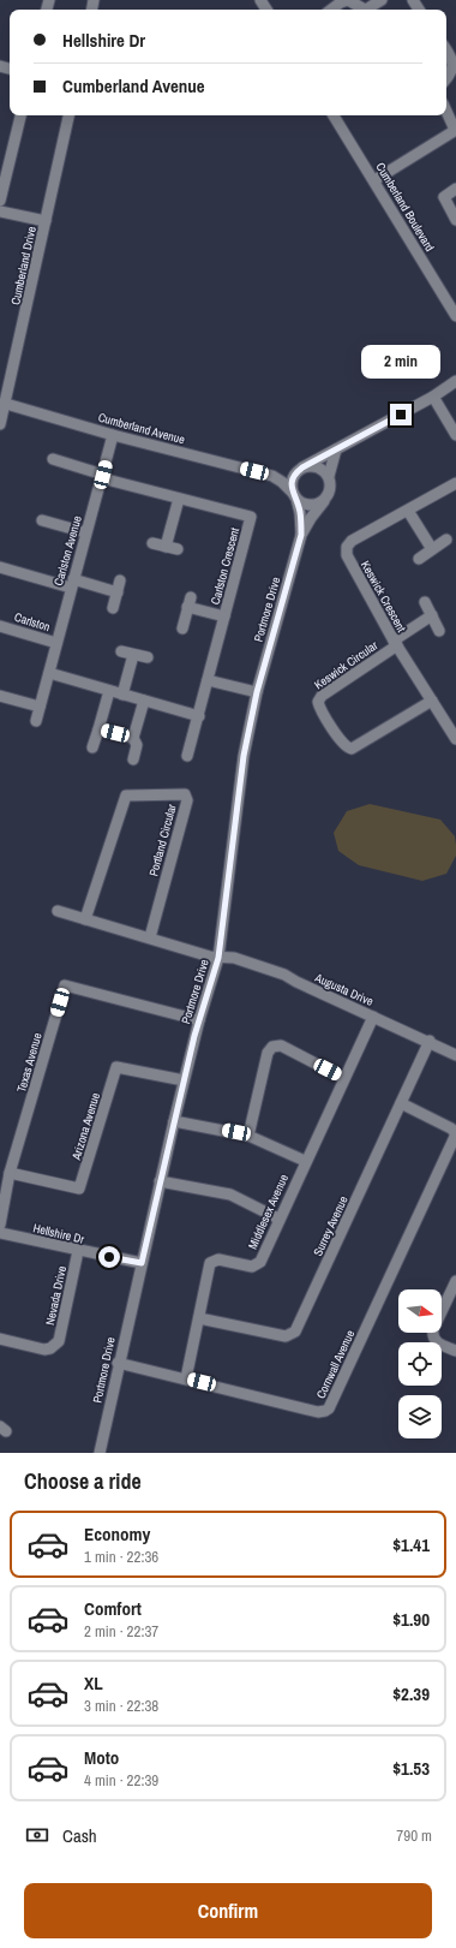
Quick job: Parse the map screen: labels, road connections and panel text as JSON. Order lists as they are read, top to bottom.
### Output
{
  "streets": {
    "street": [
      "Cumberland Boulevard",
      "Cumberland Drive",
      "Cumberland Avenue",
      "Carlston Avenue",
      "Carlston Crescent",
      "Keswick Crescent",
      "Portmore Drive",
      "Carlston",
      "Keswick Circular",
      "Portland Circular",
      "Augusta Drive",
      "Texas Avenue",
      "Arizona Avenue",
      "Middlesex Avenue",
      "Surrey Avenue",
      "Hellshire Dr",
      "Nevada Drive",
      "Cornwall Avenue"
    ]
  },
  "crossings": [
    ["Cumberland Drive", "Cumberland Avenue"],
    ["Cumberland Avenue", "Carlston Avenue"],
    ["Cumberland Avenue", "Portmore Drive"],
    ["Carlston Avenue", "Carlston Crescent"],
    ["Carlston Avenue", "Carlston"],
    ["Keswick Crescent", "Keswick Circular"],
    ["Portmore Drive", "Augusta Drive"],
    ["Portmore Drive", "Texas Avenue"],
    ["Portmore Drive", "Arizona Avenue"],
    ["Portmore Drive", "Hellshire Dr"],
    ["Portmore Drive", "Cornwall Avenue"],
    ["Portland Circular", "Augusta Drive"],
    ["Augusta Drive", "Middlesex Avenue"],
    ["Augusta Drive", "Surrey Avenue"],
    ["Texas Avenue", "Arizona Avenue"],
    ["Middlesex Avenue", "Surrey Avenue"],
    ["Middlesex Avenue", "Cornwall Avenue"],
    ["Surrey Avenue", "Cornwall Avenue"],
    ["Hellshire Dr", "Nevada Drive"]
  ],
  "north": "right",
  "page": {
    "banner": ["Hellshire Dr", "Cumberland Avenue"],
    "bubble": "2 min",
    "heading": "Choose a ride",
    "list": [
      {
        "name": "Economy",
        "note": "1 min · 22:36",
        "value": "$1.41"
      },
      {
        "name": "Comfort",
        "note": "2 min · 22:37",
        "value": "$1.90"
      },
      {
        "name": "XL",
        "note": "3 min · 22:38",
        "value": "$2.39"
      },
      {
        "name": "Moto",
        "note": "4 min · 22:39",
        "value": "$1.53"
      }
    ],
    "pay": ["Cash", "790 m"],
    "buttons": "Confirm"
  }
}
